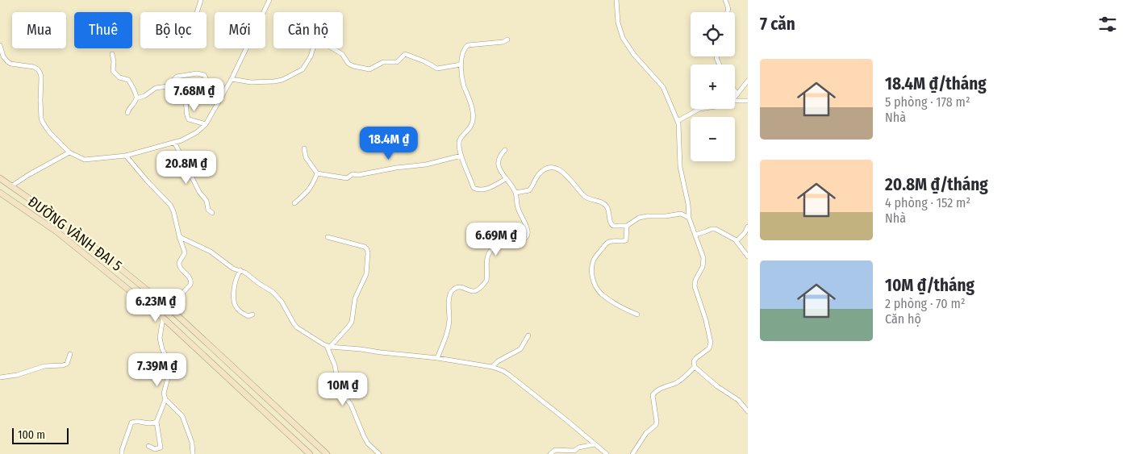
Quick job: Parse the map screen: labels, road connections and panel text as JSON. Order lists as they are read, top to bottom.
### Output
{
  "streets": {
    "main road": ["ĐƯỜNG VÀNH ĐAI 5"]
  },
  "scale_bar": "100 m",
  "page": {
    "heading": "7 căn",
    "map_buttons": ["+", "−"],
    "chip": [
      "Mua",
      "Thuê",
      "Bộ lọc",
      "Mới",
      "Căn hộ"
    ],
    "list": [
      {
        "name": "18.4M ₫/tháng",
        "note": "5 phòng · 178 m² · Nhà"
      },
      {
        "name": "20.8M ₫/tháng",
        "note": "4 phòng · 152 m² · Nhà"
      },
      {
        "name": "10M ₫/tháng",
        "note": "2 phòng · 70 m² · Căn hộ"
      }
    ],
    "price": [
      "7.68M ₫",
      "18.4M ₫",
      "20.8M ₫",
      "6.69M ₫",
      "6.23M ₫",
      "7.39M ₫",
      "10M ₫"
    ],
    "scale": "100 m"
  }
}
